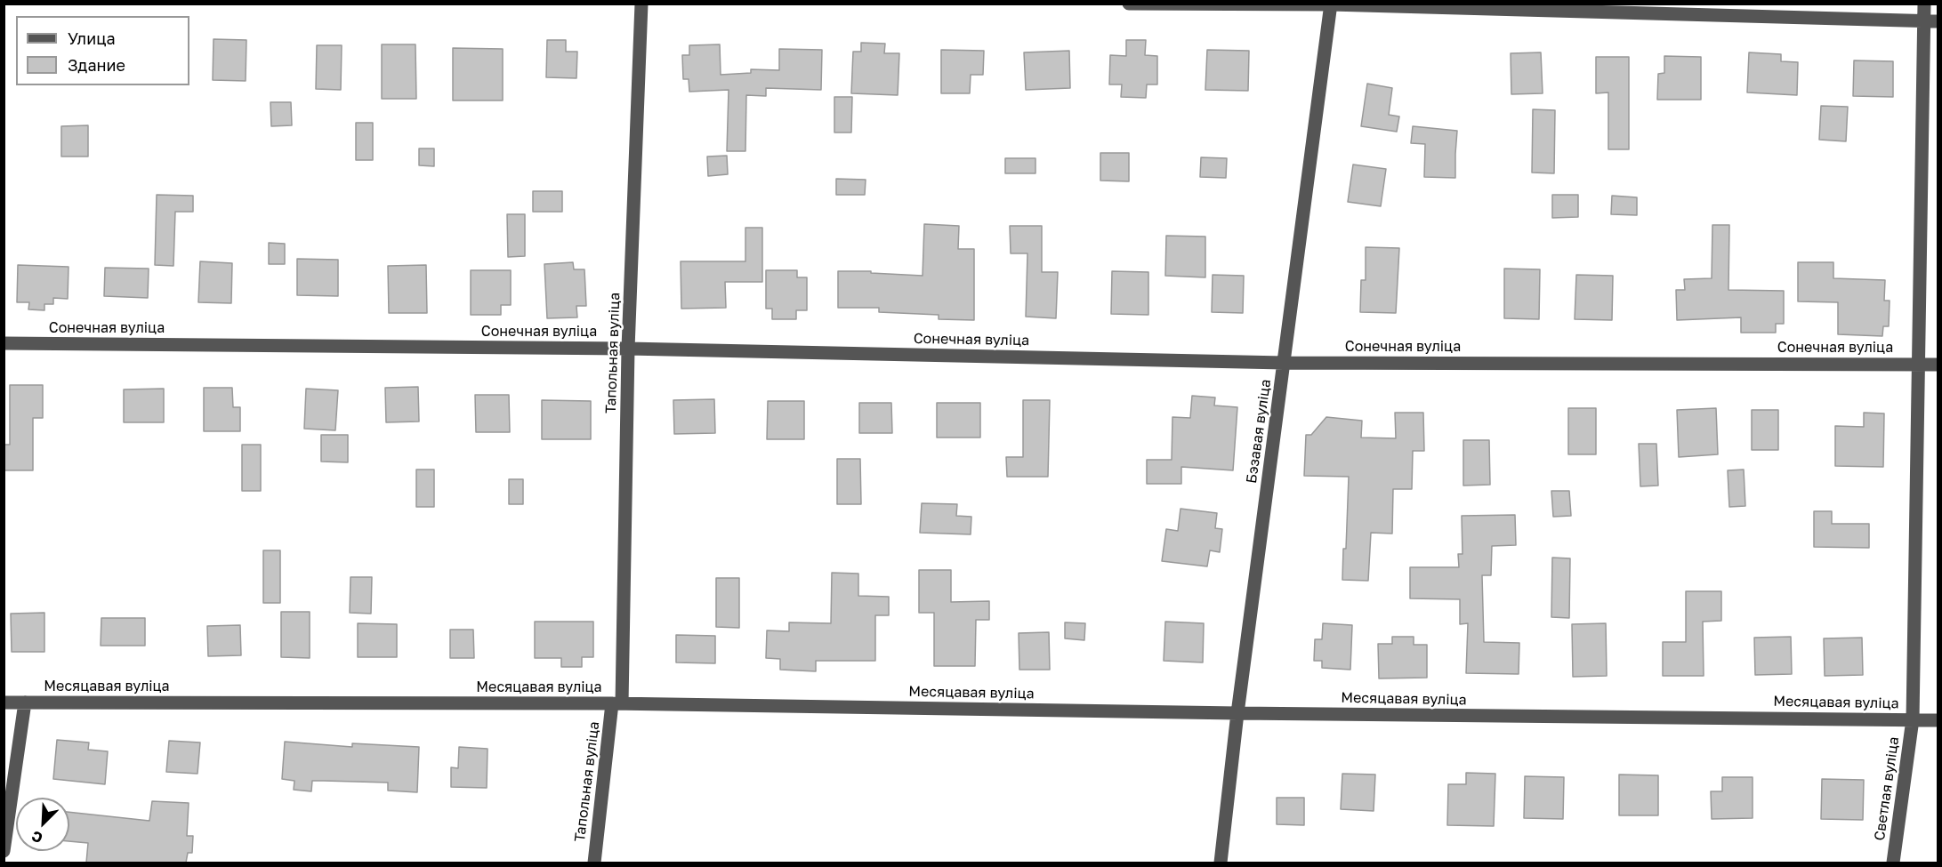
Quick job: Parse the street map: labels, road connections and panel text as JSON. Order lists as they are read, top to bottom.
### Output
{
  "streets": {
    "street": [
      "Сонечная вуліца",
      "Тапольная вуліца",
      "Бэзавая вуліца",
      "Месяцавая вуліца",
      "Светлая вуліца"
    ]
  },
  "crossings": [
    ["Сонечная вуліца", "Тапольная вуліца"],
    ["Сонечная вуліца", "Бэзавая вуліца"],
    ["Сонечная вуліца", "Светлая вуліца"],
    ["Тапольная вуліца", "Месяцавая вуліца"],
    ["Бэзавая вуліца", "Месяцавая вуліца"],
    ["Месяцавая вуліца", "Светлая вуліца"]
  ],
  "legend": ["Улица", "Здание"],
  "north": "bottom left"
}
